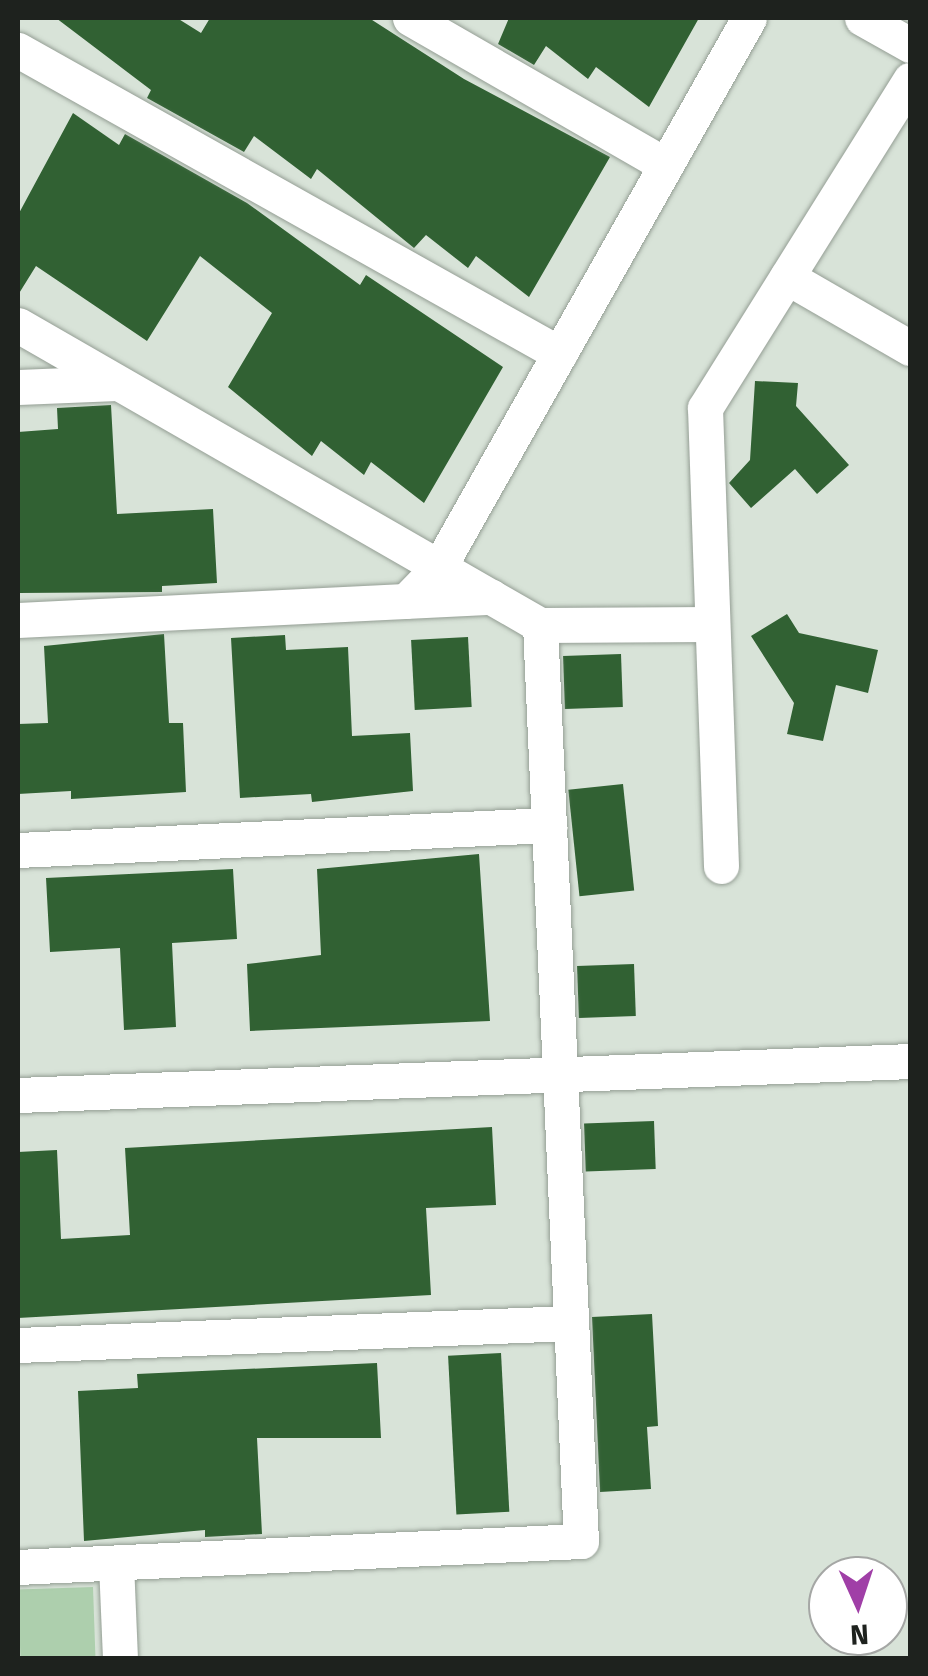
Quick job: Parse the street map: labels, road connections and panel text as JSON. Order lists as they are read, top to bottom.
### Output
{
  "north": "bottom"
}
